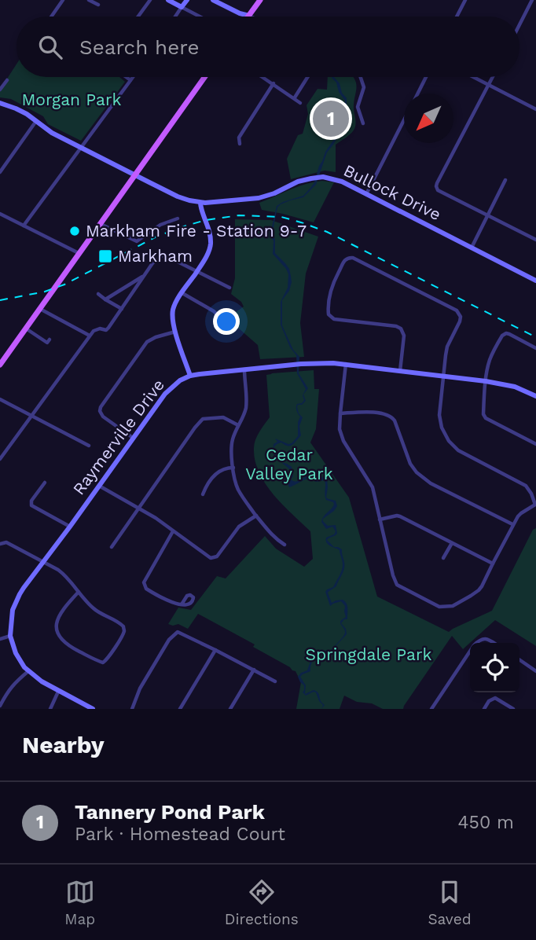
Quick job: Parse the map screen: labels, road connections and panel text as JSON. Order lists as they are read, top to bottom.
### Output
{
  "streets": {
    "street": ["Bullock Drive", "Raymerville Drive"]
  },
  "parks": ["Morgan Park", "Cedar Valley Park", "Springdale Park"],
  "places": {
    "other": ["Markham Fire - Station 9-7"],
    "transit": ["Markham"]
  },
  "north": "bottom left",
  "page": {
    "search": "Search here",
    "pins": "1",
    "heading": "Nearby",
    "list": [
      {
        "mark": "1",
        "name": "Tannery Pond Park",
        "note": "Park · Homestead Court",
        "value": "450 m"
      }
    ],
    "nav": ["Map", "Directions", "Saved"]
  }
}
